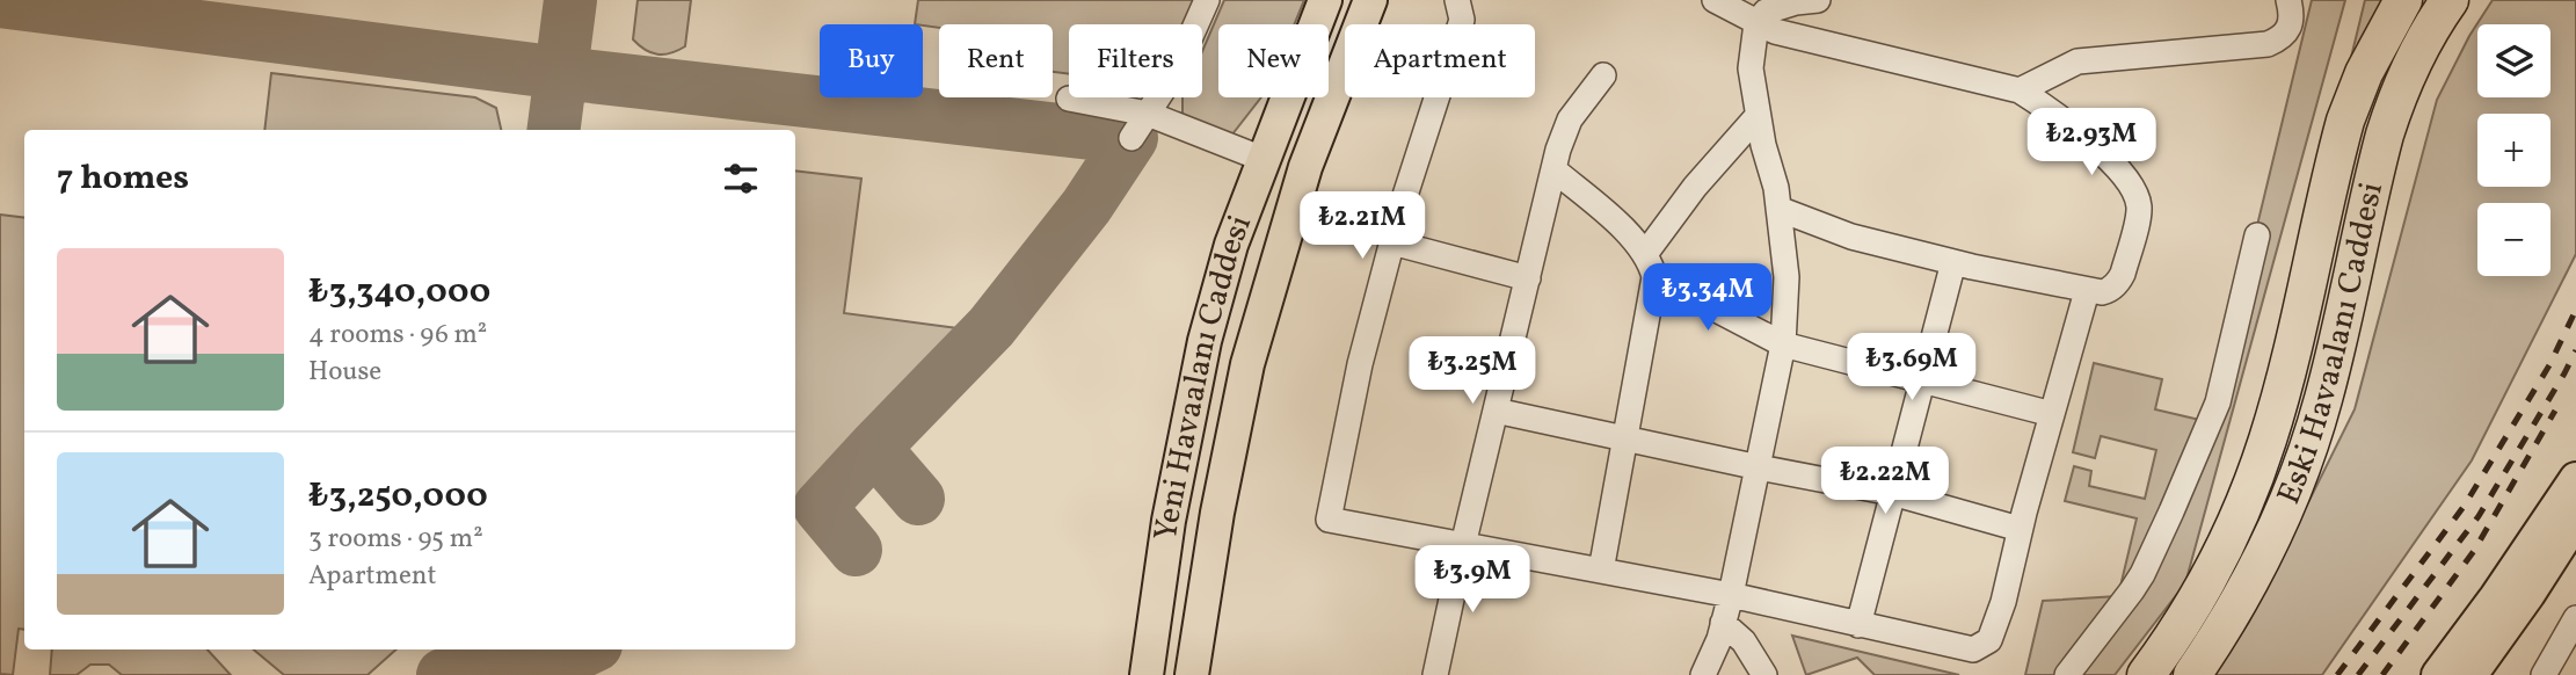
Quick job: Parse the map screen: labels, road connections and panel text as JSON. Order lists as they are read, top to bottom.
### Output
{
  "streets": {
    "highway": ["Eski Havaalanı Caddesi"],
    "main road": ["Yeni Havaalanı Caddesi"]
  },
  "page": {
    "map_buttons": ["+", "−"],
    "chip": [
      "Buy",
      "Rent",
      "Filters",
      "New",
      "Apartment"
    ],
    "price": [
      "₺2.93M",
      "₺2.21M",
      "₺3.34M",
      "₺3.69M",
      "₺3.25M",
      "₺2.22M",
      "₺3.9M"
    ],
    "heading": "7 homes",
    "list": [
      {
        "name": "₺3,340,000",
        "note": "4 rooms · 96 m² · House"
      },
      {
        "name": "₺3,250,000",
        "note": "3 rooms · 95 m² · Apartment"
      }
    ]
  }
}
